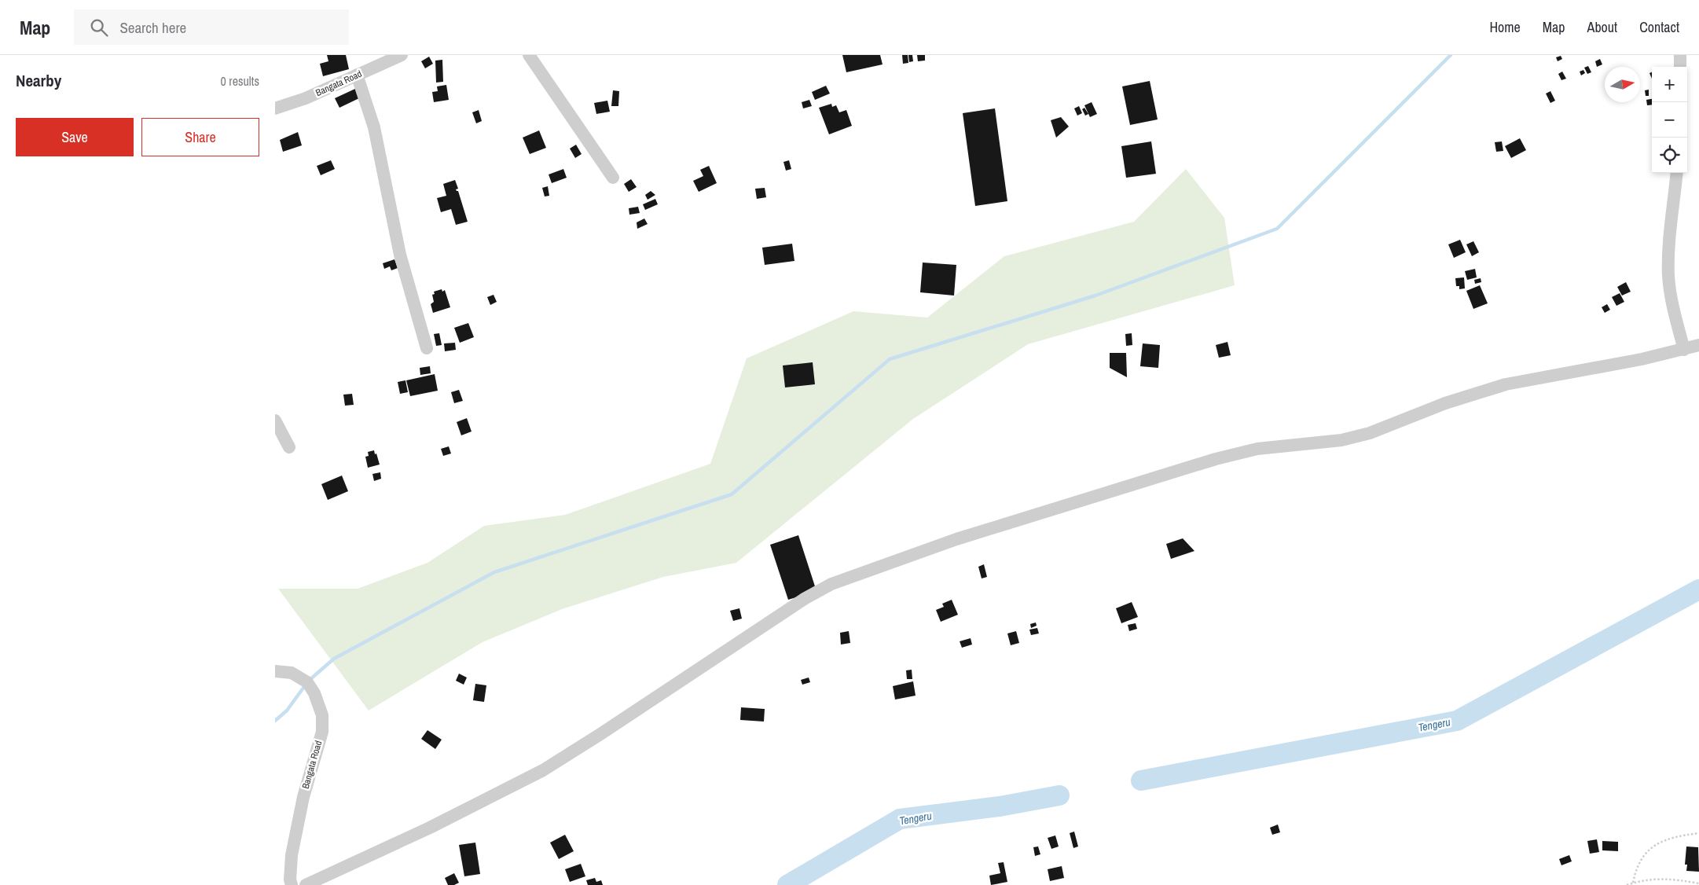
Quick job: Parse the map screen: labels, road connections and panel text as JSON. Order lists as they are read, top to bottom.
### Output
{
  "streets": {
    "street": ["Bangata Road"]
  },
  "water": ["Tengeru"],
  "north": "right",
  "page": {
    "header": "Map",
    "search": "Search here",
    "nav": [
      "Home",
      "Map",
      "About",
      "Contact"
    ],
    "heading": ["Nearby", "0 results"],
    "map_buttons": ["+", "−"],
    "buttons": ["Save", "Share"]
  }
}
